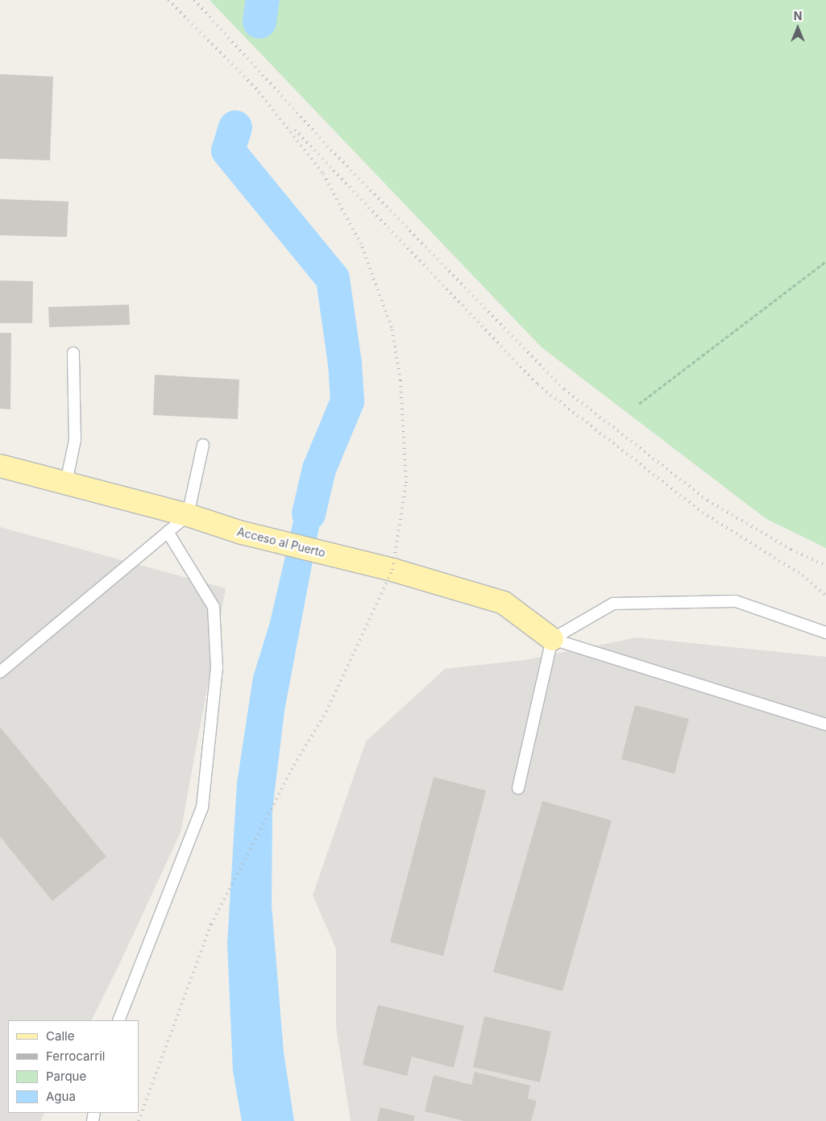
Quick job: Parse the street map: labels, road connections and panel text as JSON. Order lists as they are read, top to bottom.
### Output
{
  "streets": {
    "main road": ["Acceso al Puerto"]
  },
  "legend": [
    "Calle",
    "Ferrocarril",
    "Parque",
    "Agua"
  ],
  "north": "top"
}
